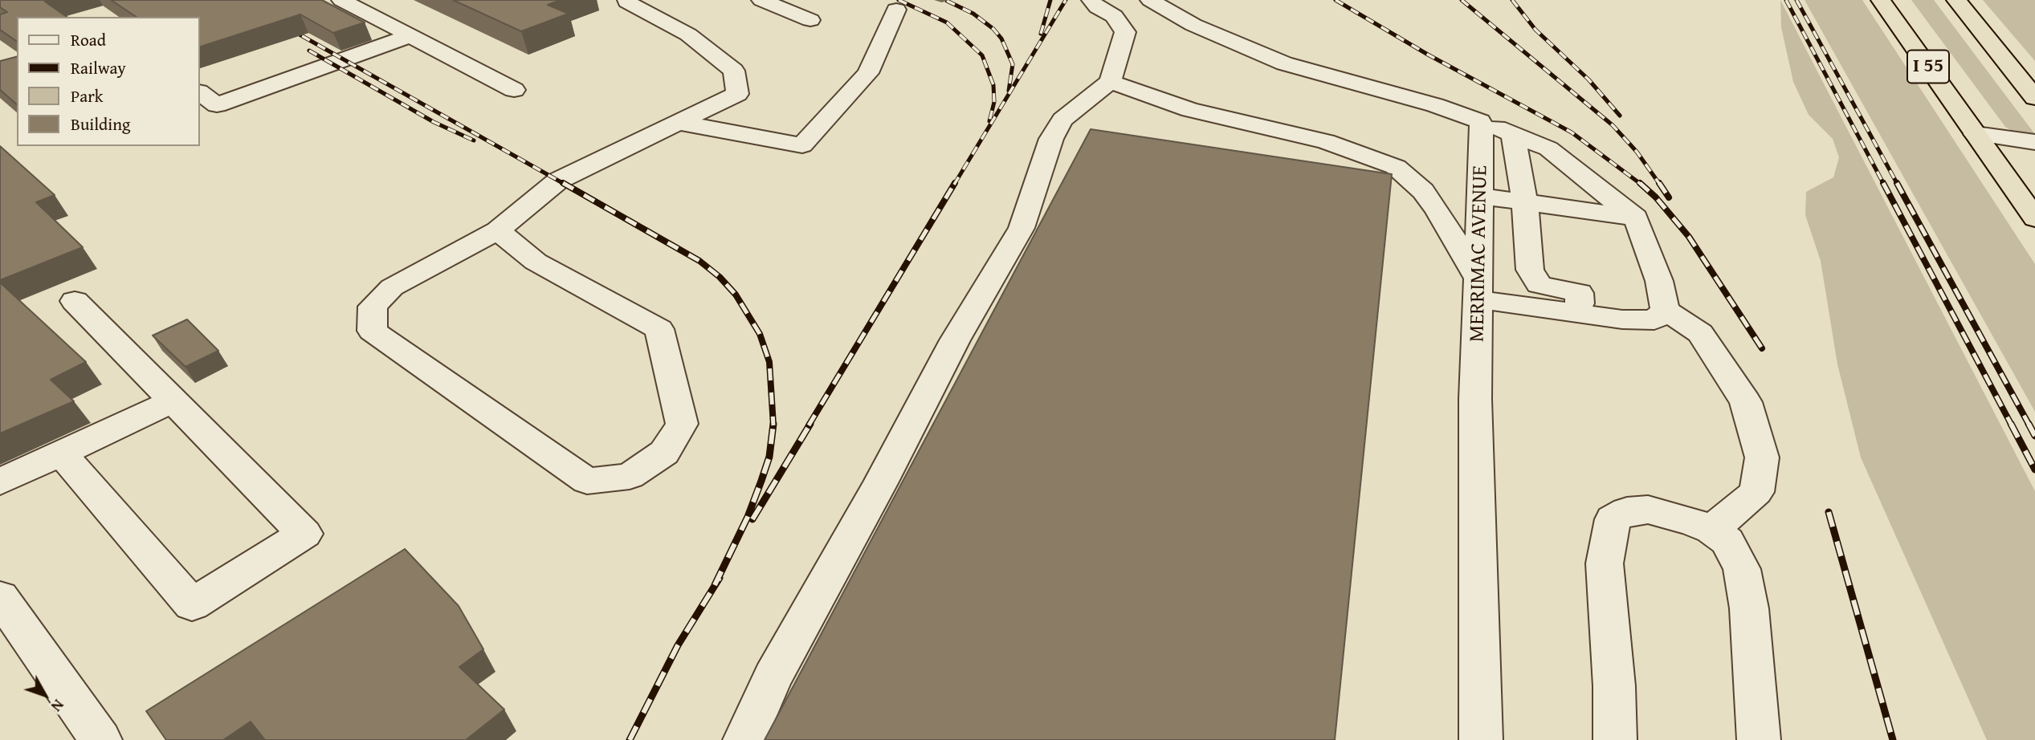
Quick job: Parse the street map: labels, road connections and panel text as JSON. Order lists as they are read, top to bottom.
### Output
{
  "streets": {
    "highway": ["I 55"],
    "street": ["MERRIMAC AVENUE"]
  },
  "legend": [
    "Road",
    "Railway",
    "Park",
    "Building"
  ],
  "north": "bottom right"
}
